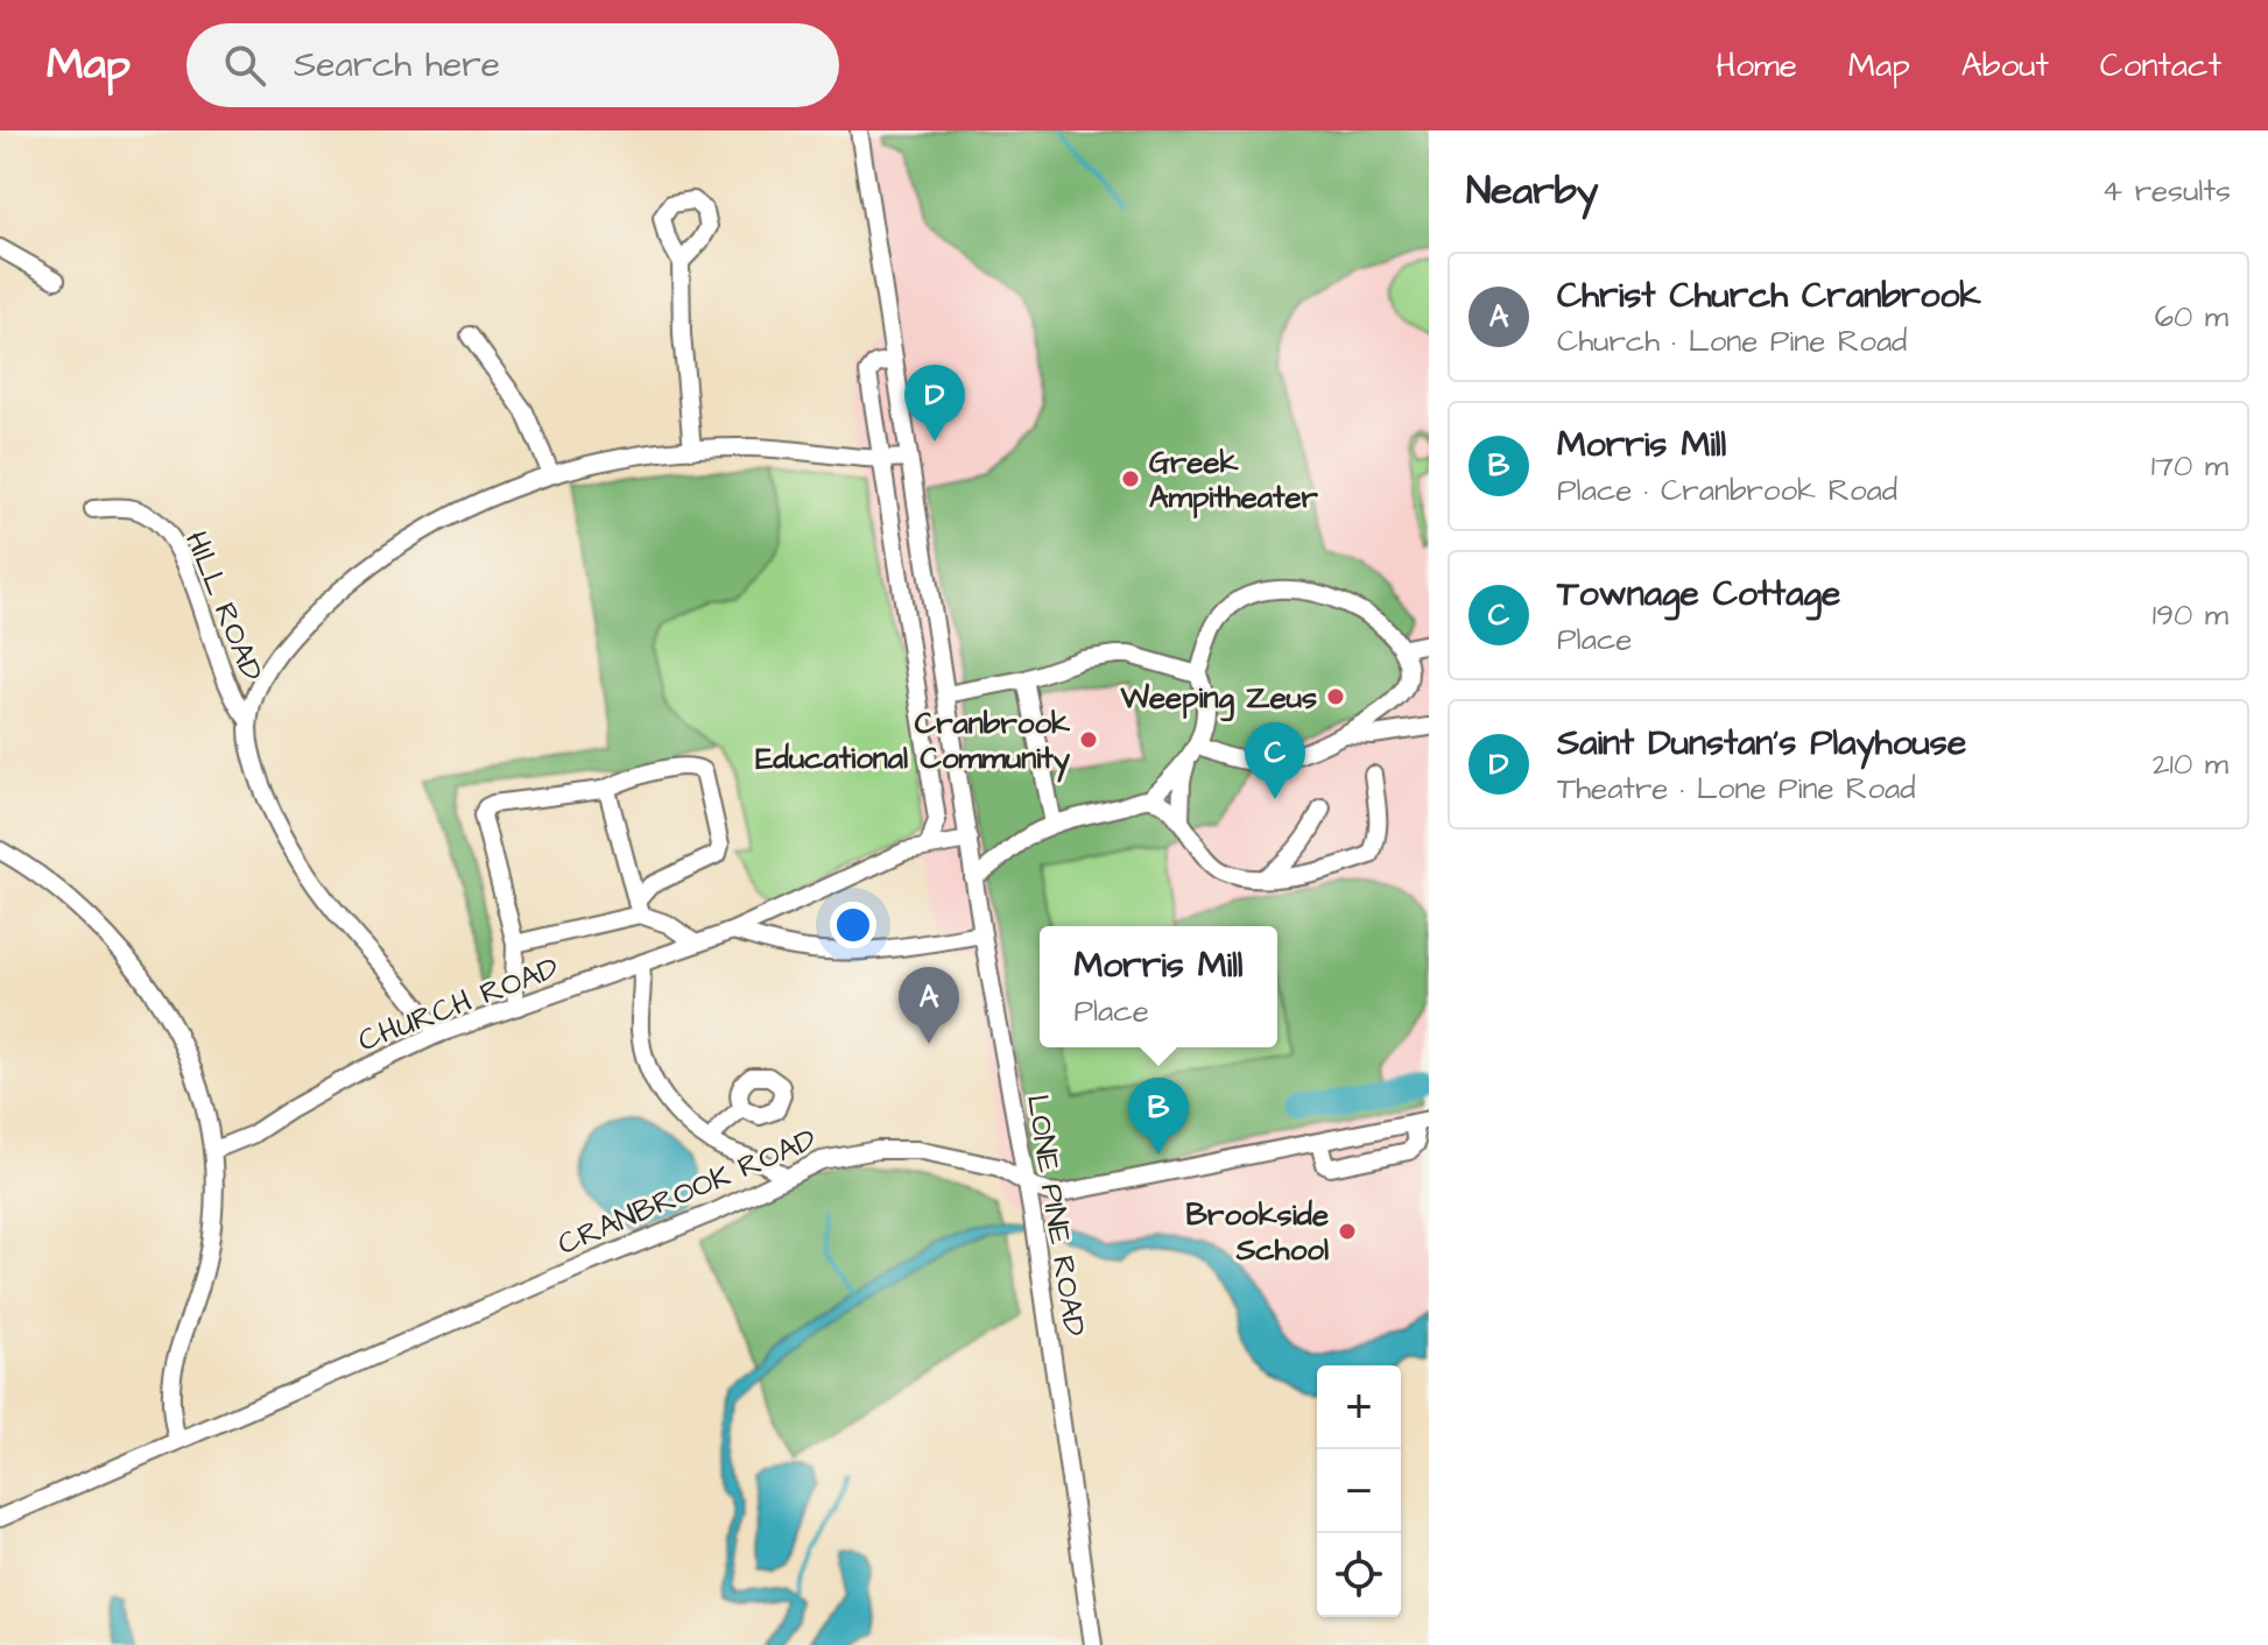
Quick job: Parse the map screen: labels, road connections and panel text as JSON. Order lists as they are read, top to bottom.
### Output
{
  "streets": {
    "street": [
      "HILL ROAD",
      "CHURCH ROAD",
      "CRANBROOK ROAD",
      "LONE PINE ROAD"
    ]
  },
  "crossings": [
    ["CHURCH ROAD", "LONE PINE ROAD"],
    ["CRANBROOK ROAD", "LONE PINE ROAD"]
  ],
  "places": [
    "Greek Ampitheater",
    "Weeping Zeus",
    "Cranbrook Educational Community",
    "Brookside School"
  ],
  "page": {
    "header": "Map",
    "search": "Search here",
    "nav": [
      "Home",
      "Map",
      "About",
      "Contact"
    ],
    "heading": ["Nearby", "4 results"],
    "list": [
      {
        "mark": "A",
        "name": "Christ Church Cranbrook",
        "note": "Church · Lone Pine Road",
        "value": "60 m"
      },
      {
        "mark": "B",
        "name": "Morris Mill",
        "note": "Place · Cranbrook Road",
        "value": "170 m"
      },
      {
        "mark": "C",
        "name": "Townage Cottage",
        "note": "Place",
        "value": "190 m"
      },
      {
        "mark": "D",
        "name": "Saint Dunstan's Playhouse",
        "note": "Theatre · Lone Pine Road",
        "value": "210 m"
      }
    ],
    "pins": [
      "D",
      "C",
      "A",
      "B"
    ],
    "popup": ["Morris Mill", "Place"],
    "map_buttons": ["+", "−"]
  }
}
